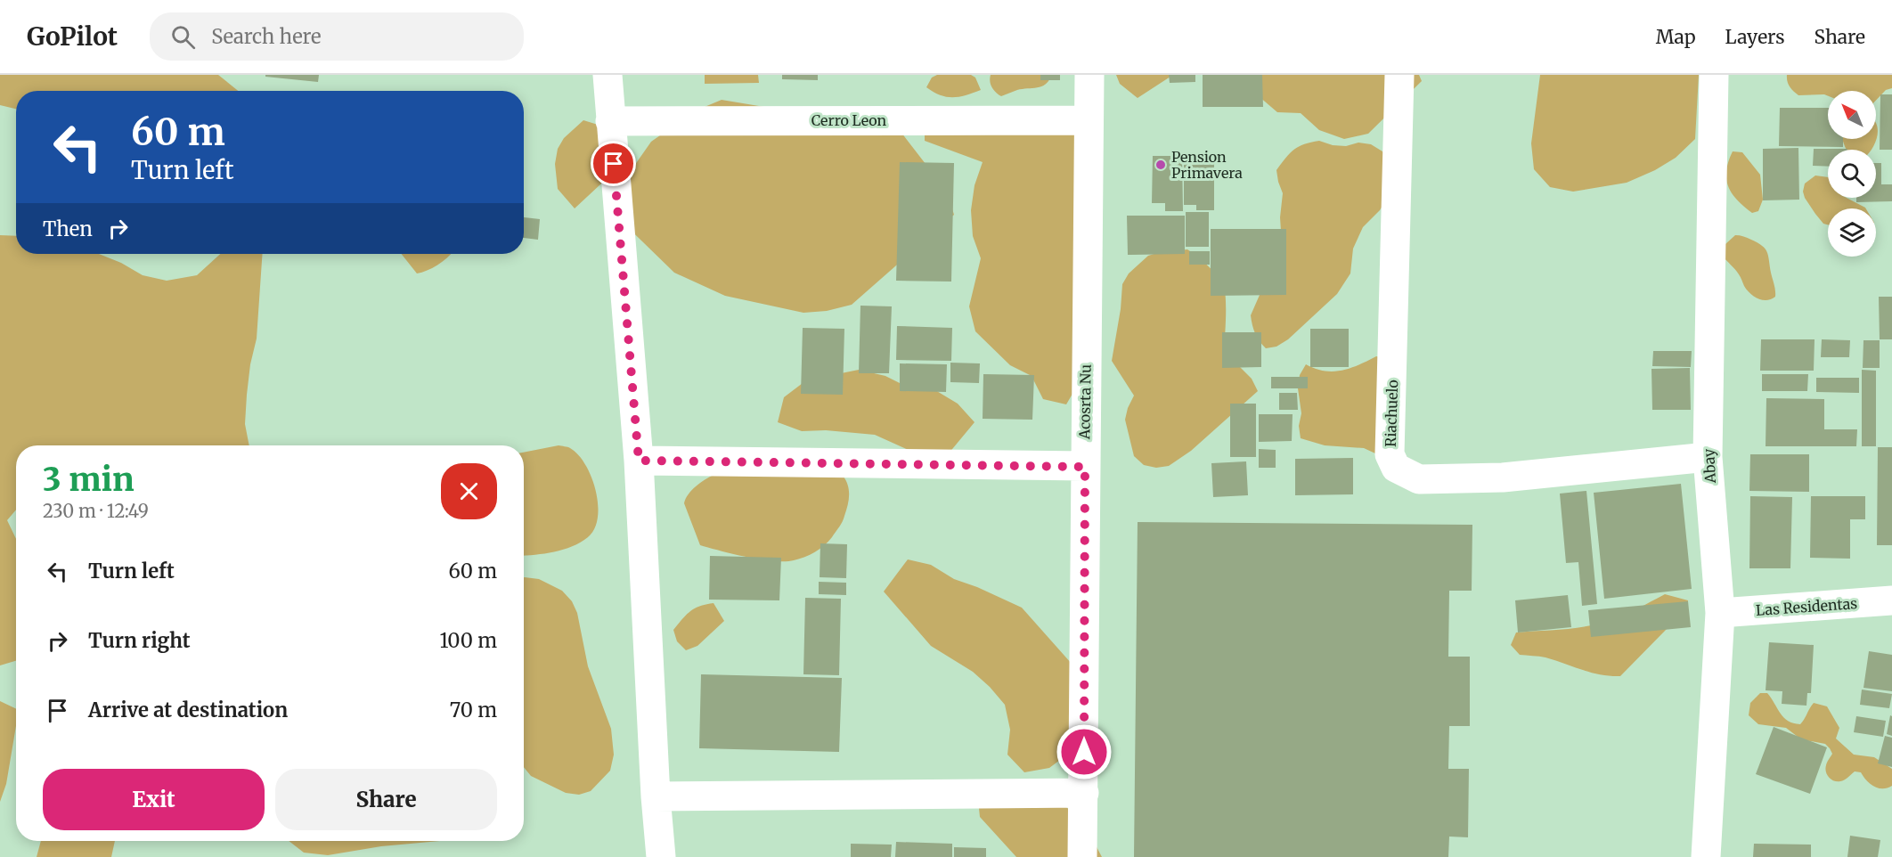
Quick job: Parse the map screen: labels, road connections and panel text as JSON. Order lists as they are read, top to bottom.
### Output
{
  "streets": {
    "street": [
      "Cerro Leon",
      "Acosrta Nu",
      "Riachuelo",
      "Abay",
      "Las Residentas"
    ]
  },
  "crossings": [
    ["Cerro Leon", "Acosrta Nu"],
    ["Riachuelo", "Abay"],
    ["Abay", "Las Residentas"]
  ],
  "places": ["Pension Primavera"],
  "north": "top left",
  "page": {
    "header": "GoPilot",
    "search": "Search here",
    "nav": ["Map", "Layers", "Share"],
    "turn": ["60 m", "Turn left"],
    "then": "Then",
    "heading": ["3 min", "230 m · 12:49"],
    "list": [
      {
        "name": "Turn left",
        "value": "60 m"
      },
      {
        "name": "Turn right",
        "value": "100 m"
      },
      {
        "name": "Arrive at destination",
        "value": "70 m"
      }
    ],
    "buttons": ["Exit", "Share"]
  }
}
